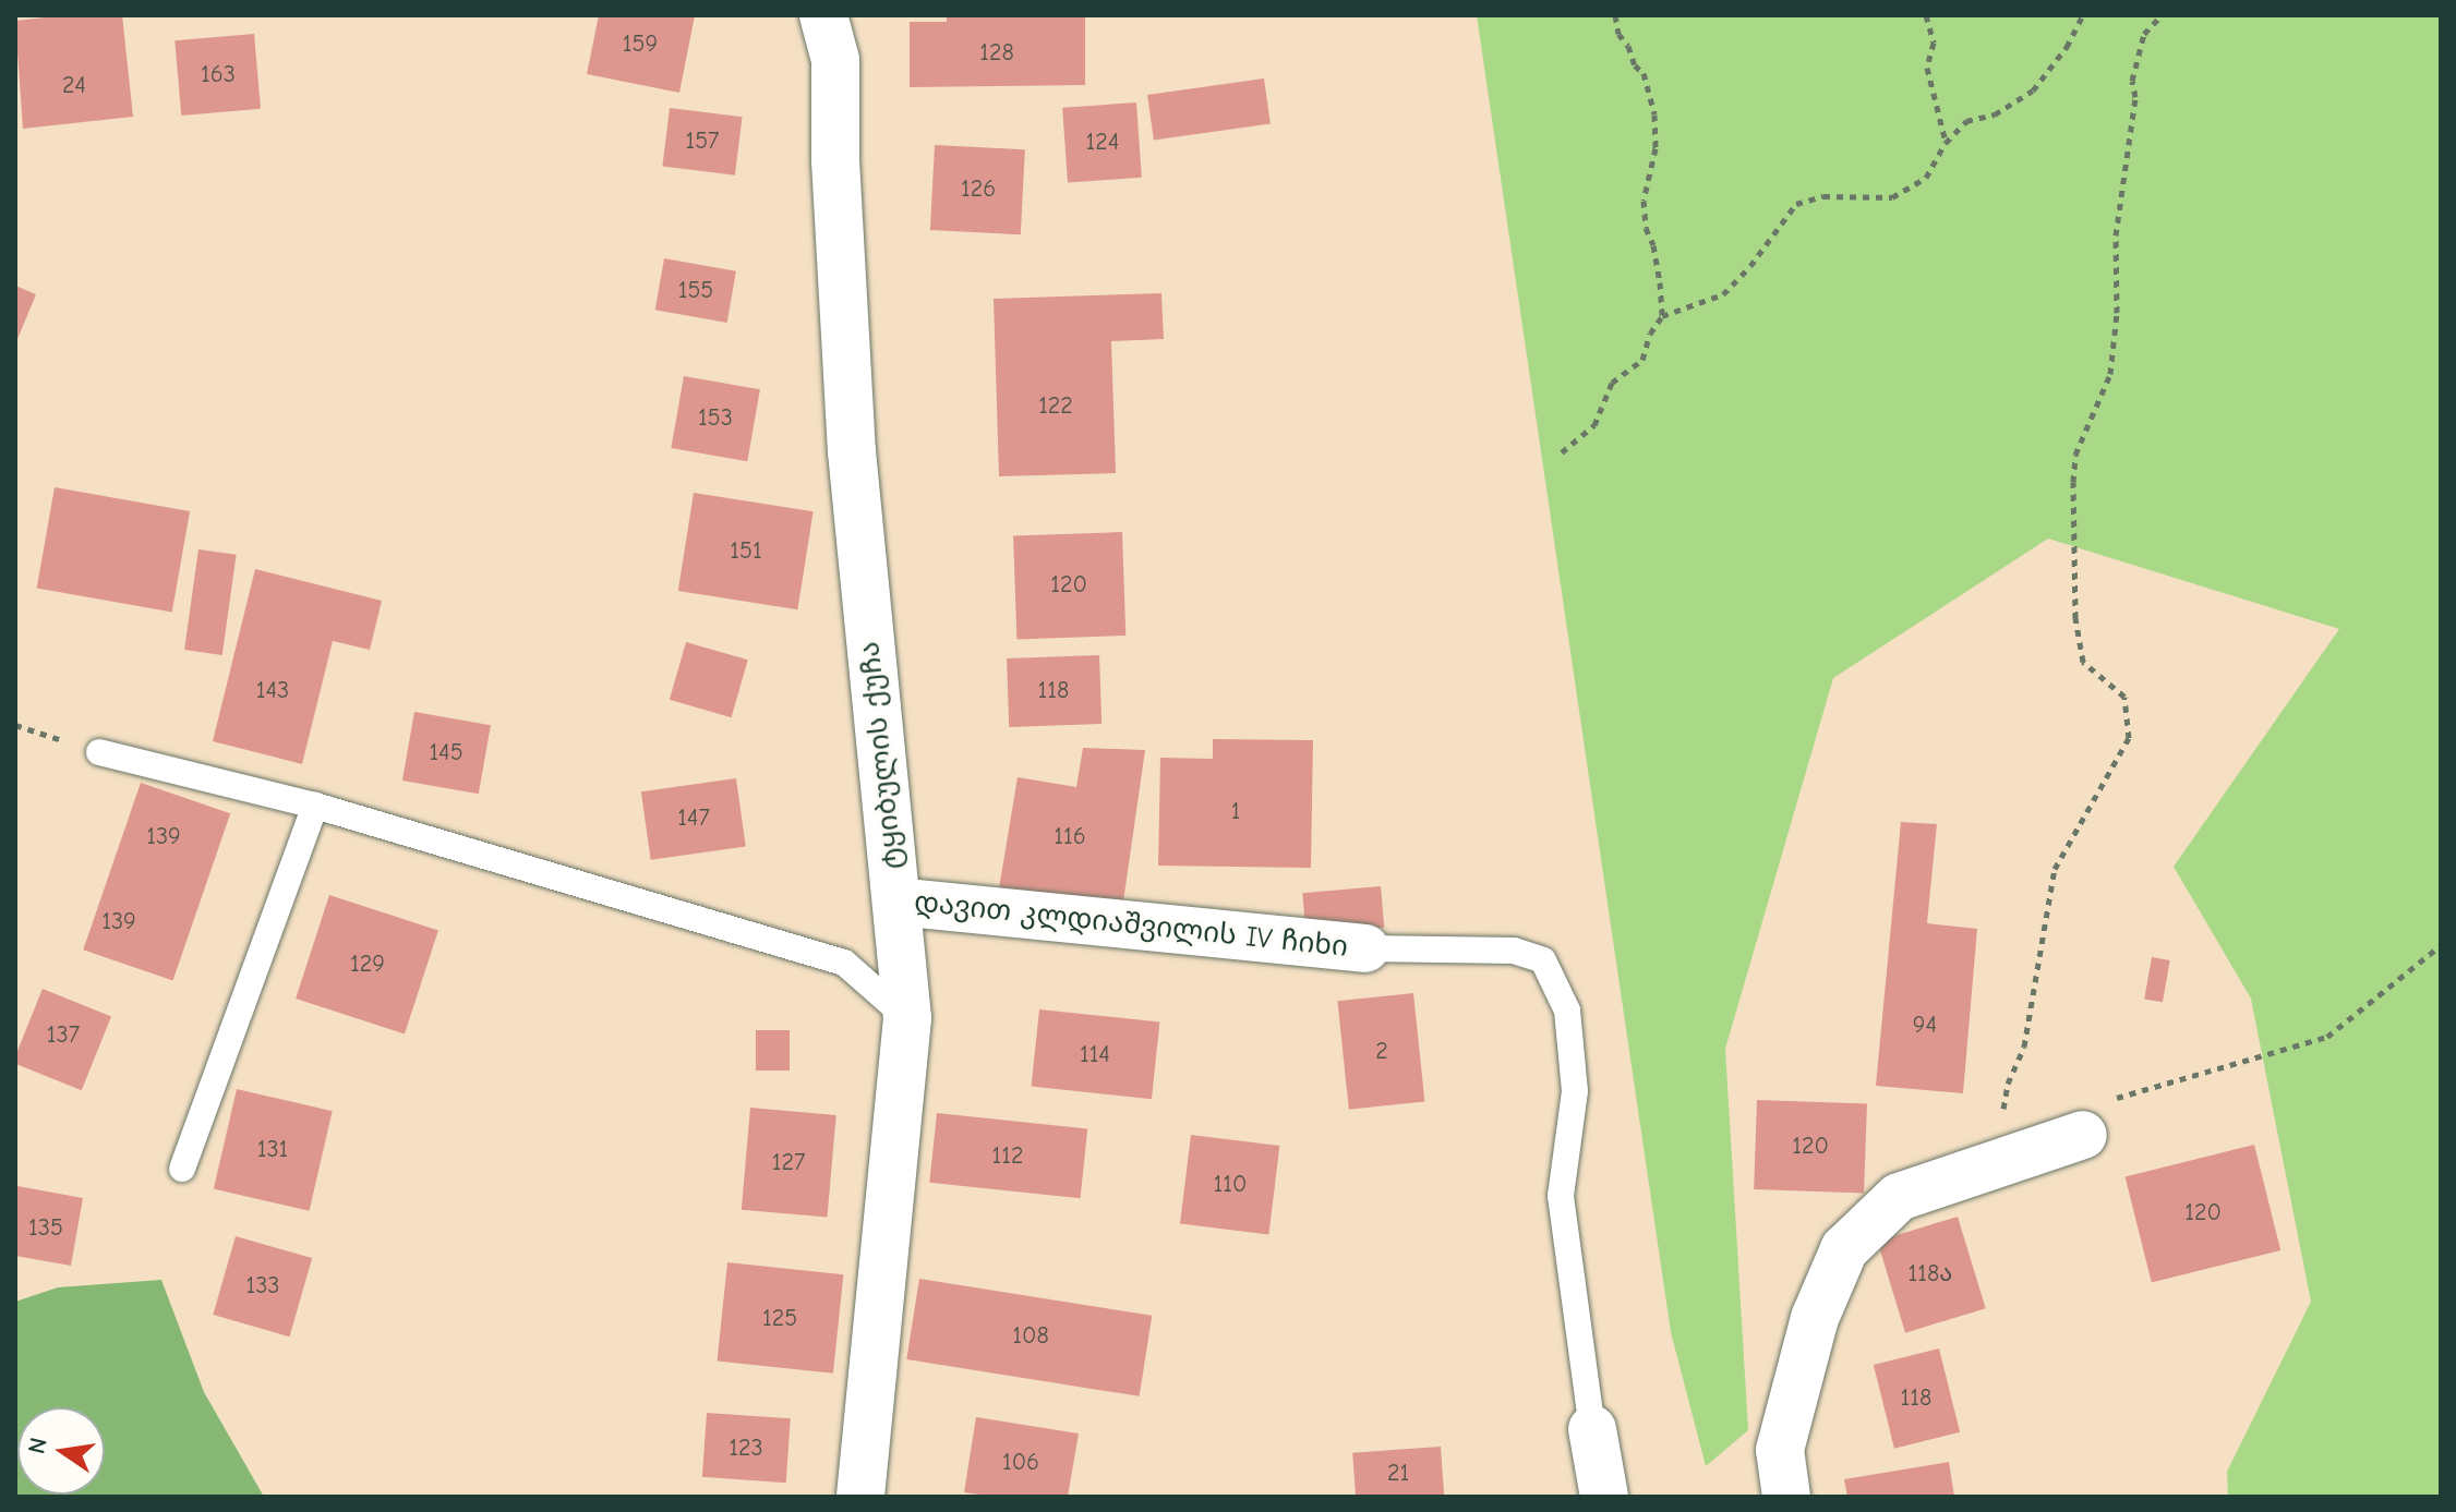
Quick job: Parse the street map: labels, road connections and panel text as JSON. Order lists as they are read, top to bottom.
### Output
{
  "streets": {
    "street": ["ტყიბულის ქუჩა", "დავით კლდიაშვილის IV ჩიხი"]
  },
  "crossings": [
    ["ტყიბულის ქუჩა", "დავით კლდიაშვილის IV ჩიხი"]
  ],
  "house_numbers": [
    "159",
    "128",
    "163",
    "24",
    "157",
    "124",
    "126",
    "155",
    "122",
    "153",
    "151",
    "120",
    "143",
    "118",
    "145",
    "1",
    "147",
    "139",
    "116",
    "139",
    "129",
    "94",
    "137",
    "2",
    "114",
    "120",
    "131",
    "112",
    "127",
    "110",
    "120",
    "135",
    "118ა",
    "133",
    "125",
    "108",
    "118",
    "123",
    "106",
    "21"
  ],
  "north": "left"
}
